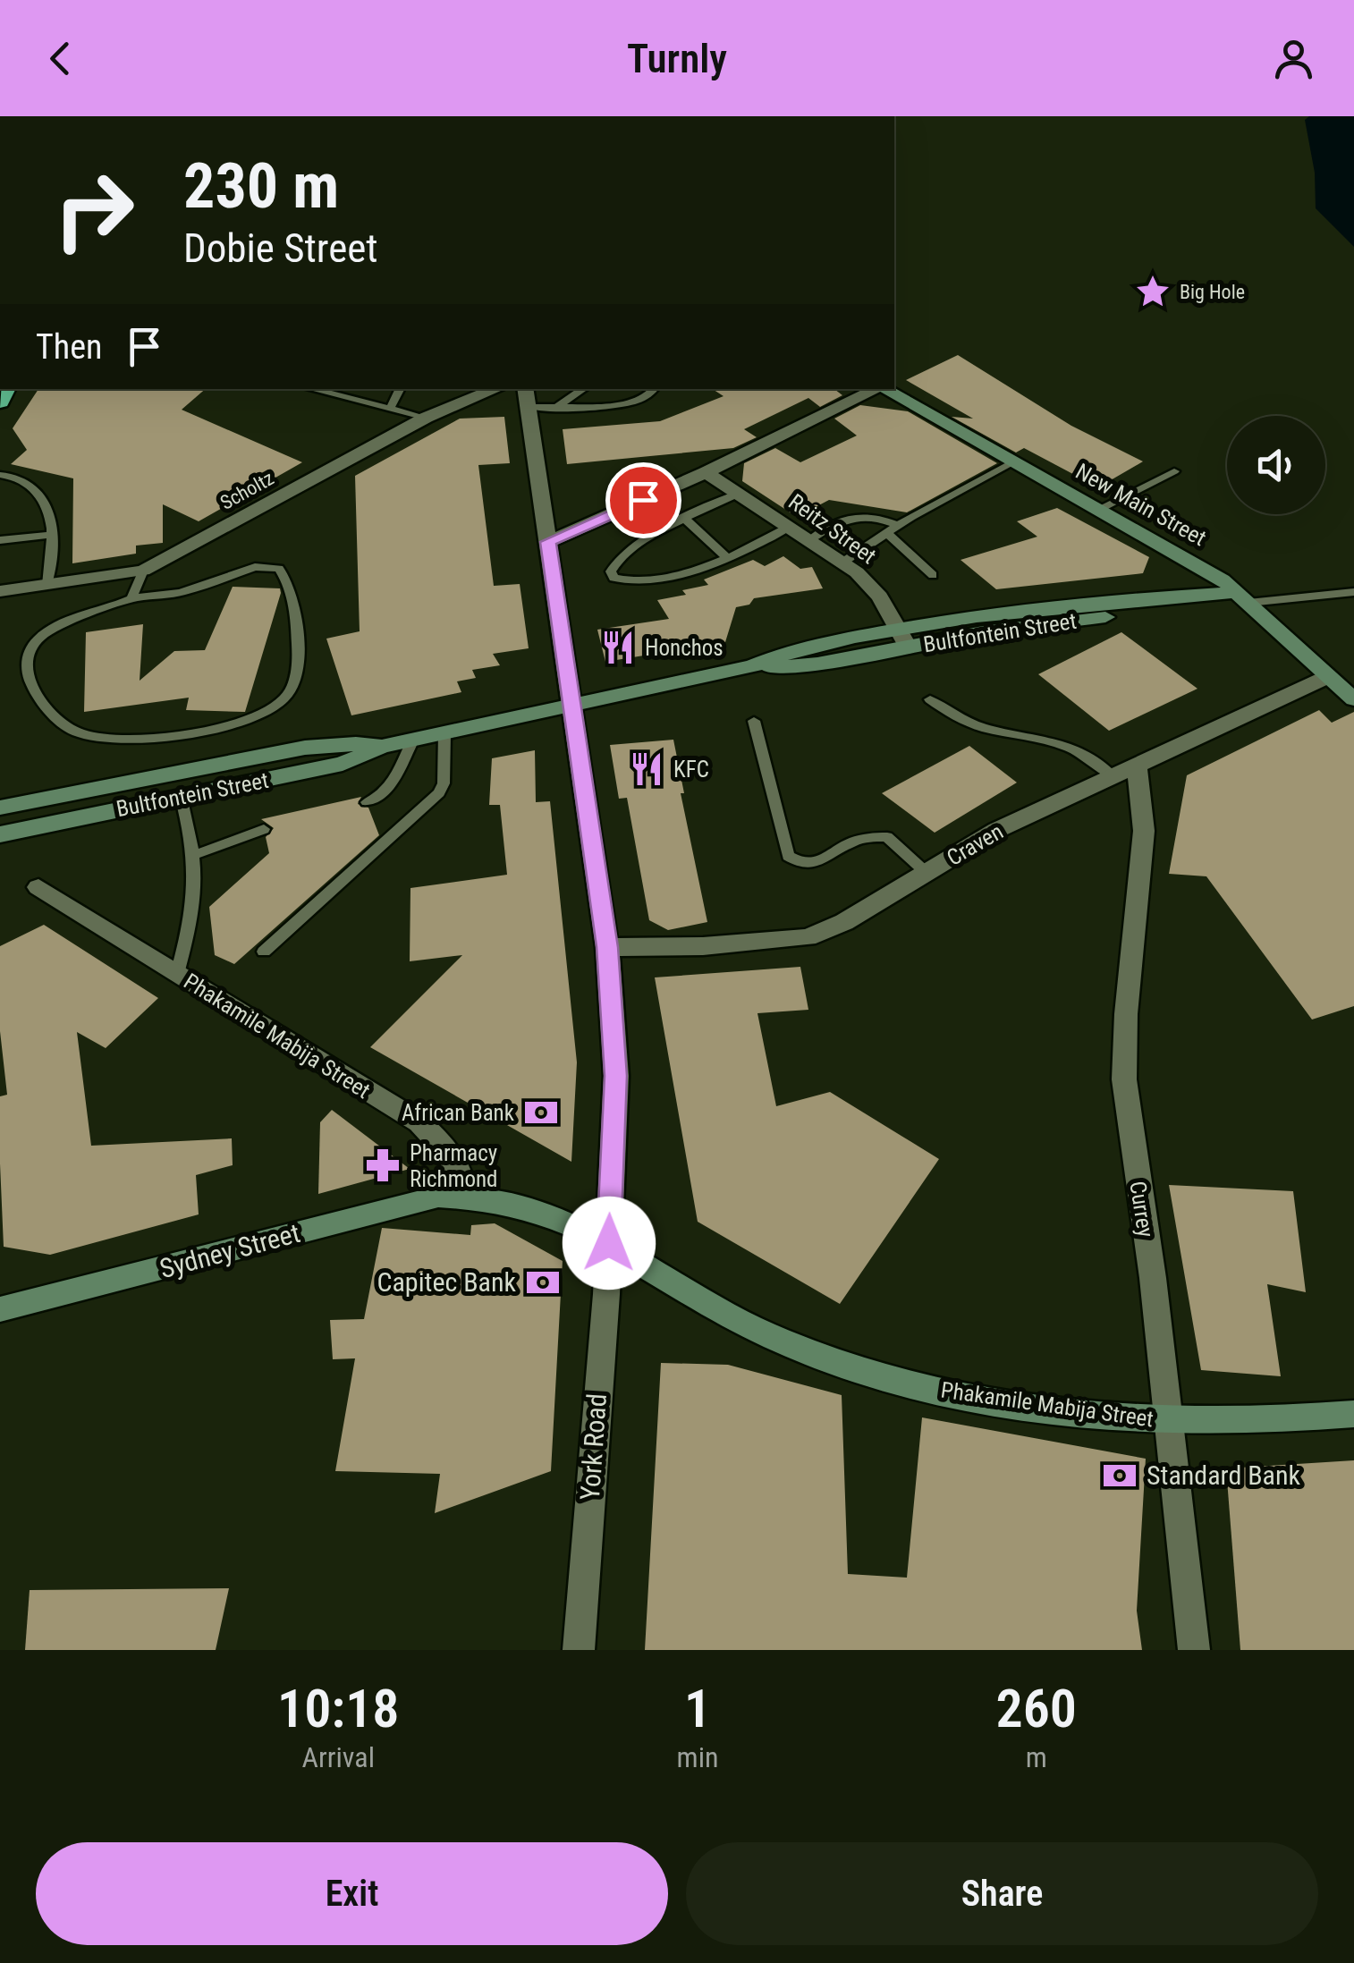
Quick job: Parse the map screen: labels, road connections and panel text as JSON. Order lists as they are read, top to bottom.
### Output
{
  "streets": {
    "street": [
      "Scholtz",
      "New Main Street",
      "Reitz Street",
      "Bultfontein Street",
      "Craven",
      "Phakamile Mabija Street",
      "Currey",
      "Sydney Street",
      "York Road"
    ]
  },
  "crossings": [
    ["New Main Street", "Bultfontein Street"],
    ["New Main Street", "Craven"],
    ["Reitz Street", "Bultfontein Street"],
    ["Bultfontein Street", "York Road"],
    ["Craven", "Currey"],
    ["Craven", "York Road"],
    ["Phakamile Mabija Street", "Currey"],
    ["Phakamile Mabija Street", "Sydney Street"],
    ["Phakamile Mabija Street", "York Road"]
  ],
  "places": {
    "place": ["Big Hole"],
    "restaurant": ["Honchos", "KFC"],
    "bank": ["African Bank", "Capitec Bank", "Standard Bank"],
    "pharmacy": ["Pharmacy Richmond"]
  },
  "page": {
    "header": "Turnly",
    "turn": ["230 m", "Dobie Street"],
    "then": "Then",
    "eta": [
      "10:18",
      "Arrival",
      "1",
      "min",
      "260",
      "m"
    ],
    "buttons": ["Exit", "Share"]
  }
}
